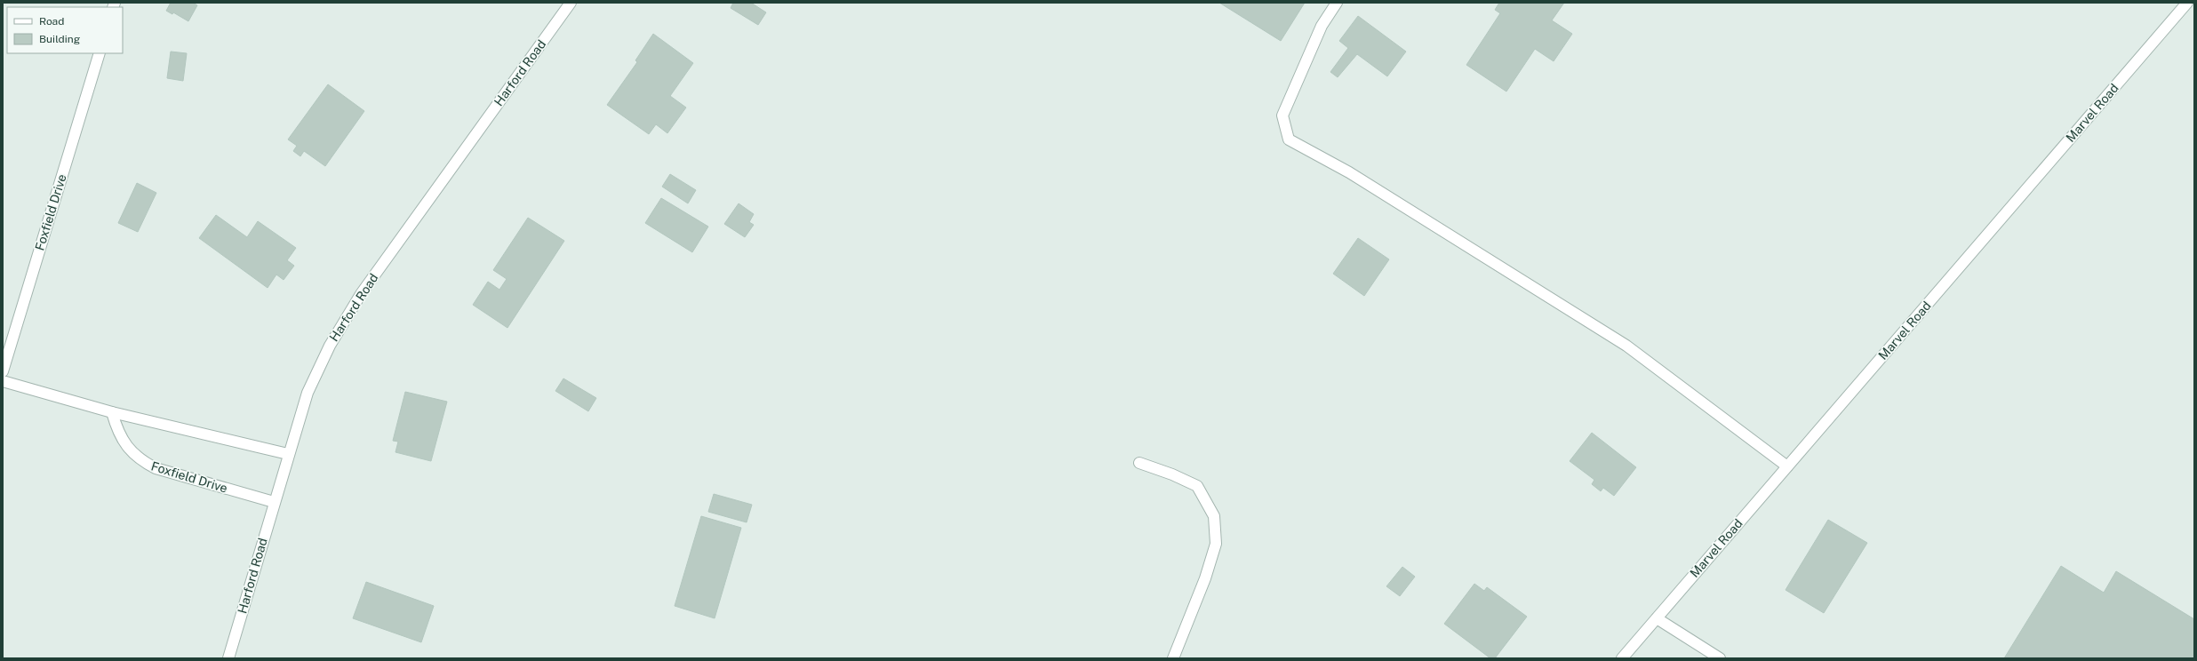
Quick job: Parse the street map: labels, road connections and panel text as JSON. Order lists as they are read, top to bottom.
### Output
{
  "streets": {
    "street": ["Harford Road", "Marvel Road", "Foxfield Drive"]
  },
  "crossings": [
    ["Harford Road", "Foxfield Drive"]
  ],
  "legend": ["Road", "Building"]
}
